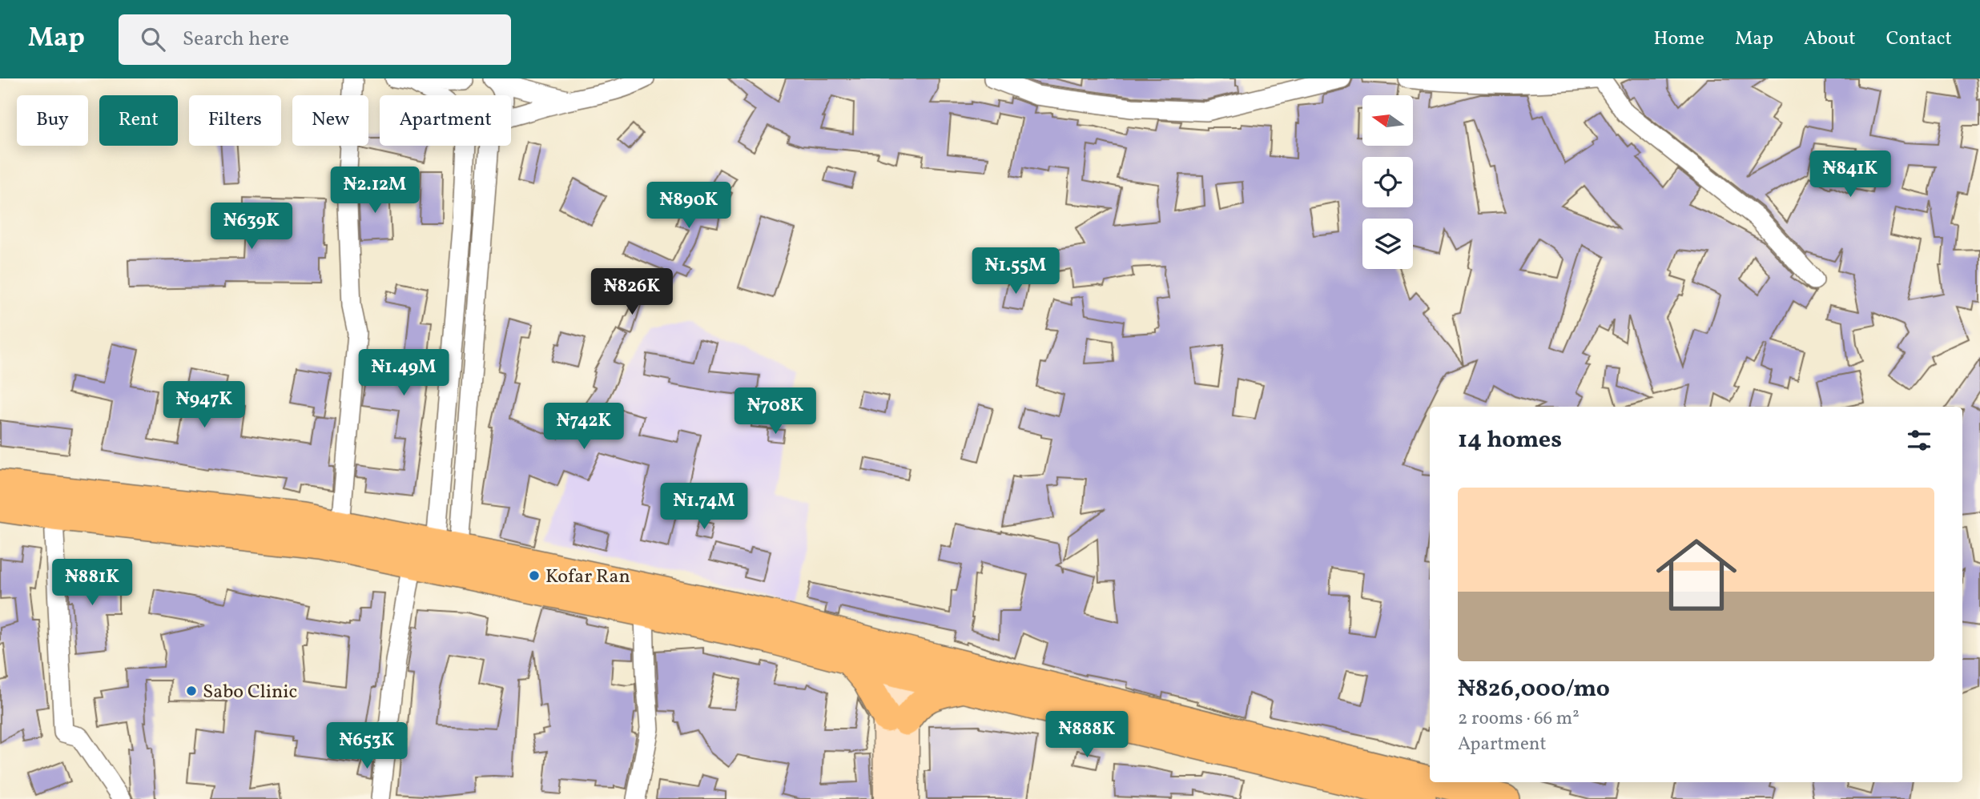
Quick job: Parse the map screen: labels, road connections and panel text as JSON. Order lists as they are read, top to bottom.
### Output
{
  "places": ["Kofar Ran", "Sabo Clinic"],
  "north": "left",
  "page": {
    "header": "Map",
    "search": "Search here",
    "nav": [
      "Home",
      "Map",
      "About",
      "Contact"
    ],
    "chip": [
      "Buy",
      "Rent",
      "Filters",
      "New",
      "Apartment"
    ],
    "price": [
      "₦841K",
      "₦2.12M",
      "₦890K",
      "₦639K",
      "₦1.55M",
      "₦826K",
      "₦1.49M",
      "₦947K",
      "₦708K",
      "₦742K",
      "₦1.74M",
      "₦881K",
      "₦888K",
      "₦653K"
    ],
    "heading": "14 homes",
    "list": [
      {
        "name": "₦826,000/mo",
        "note": "2 rooms · 66 m² · Apartment"
      }
    ]
  }
}
